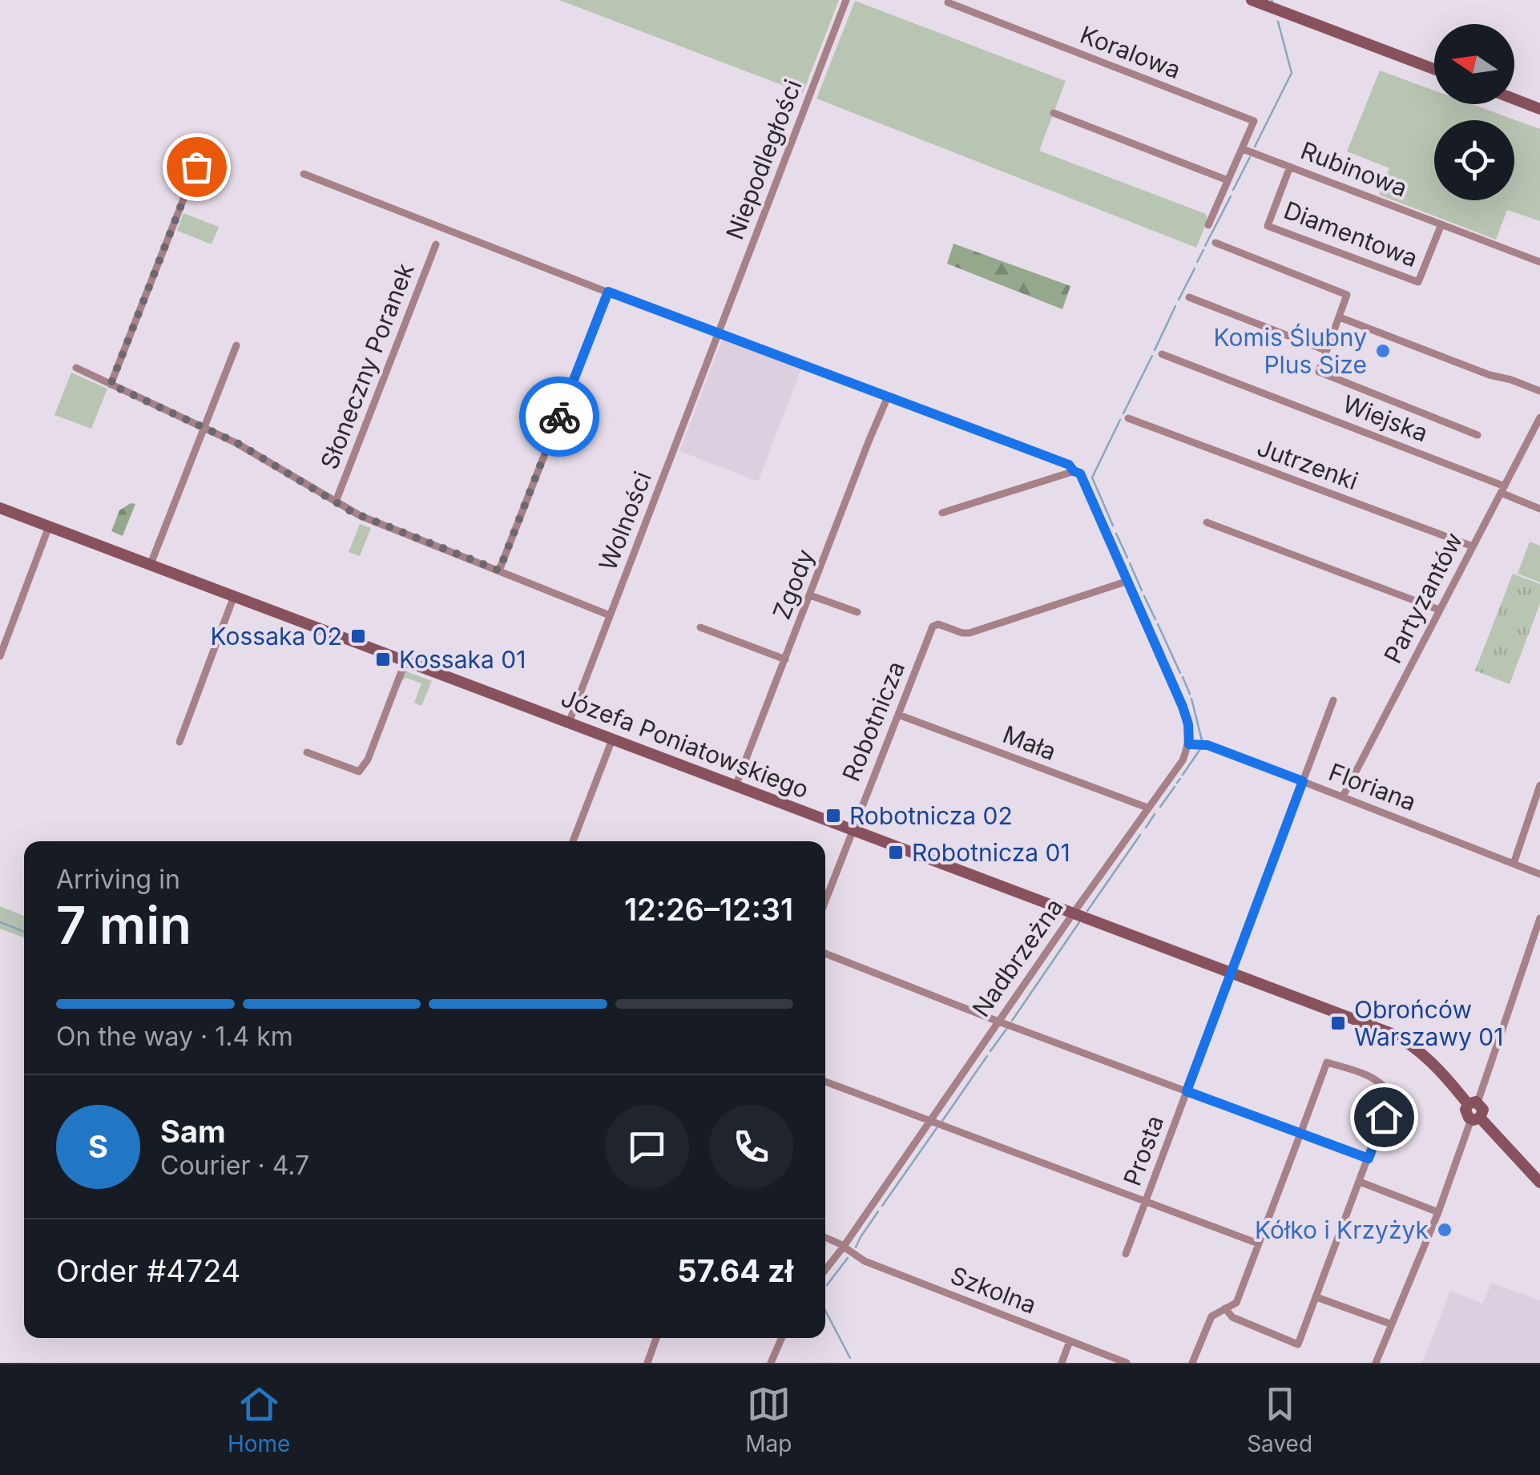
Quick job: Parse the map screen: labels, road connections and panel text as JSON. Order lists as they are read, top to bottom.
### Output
{
  "streets": {
    "street": [
      "Koralowa",
      "Niepodległości",
      "Rubinowa",
      "Diamentowa",
      "Słoneczny Poranek",
      "Wiejska",
      "Jutrzenki",
      "Wolności",
      "Zgody",
      "Partyzantów",
      "Robotnicza",
      "Mała",
      "Józefa Poniatowskiego",
      "Floriana",
      "Nadbrzeżna",
      "Prosta",
      "Szkolna"
    ]
  },
  "crossings": [
    ["Koralowa", "Rubinowa"],
    ["Niepodległości", "Wolności"],
    ["Rubinowa", "Diamentowa"],
    ["Wiejska", "Partyzantów"],
    ["Jutrzenki", "Partyzantów"],
    ["Wolności", "Józefa Poniatowskiego"],
    ["Zgody", "Józefa Poniatowskiego"],
    ["Partyzantów", "Floriana"],
    ["Robotnicza", "Mała"],
    ["Robotnicza", "Józefa Poniatowskiego"],
    ["Mała", "Nadbrzeżna"],
    ["Józefa Poniatowskiego", "Nadbrzeżna"],
    ["Józefa Poniatowskiego", "Prosta"],
    ["Floriana", "Nadbrzeżna"],
    ["Floriana", "Prosta"],
    ["Nadbrzeżna", "Szkolna"]
  ],
  "places": {
    "other": ["Komis Ślubny Plus Size", "Kółko i Krzyżyk"],
    "transit": [
      "Kossaka 02",
      "Kossaka 01",
      "Robotnicza 02",
      "Robotnicza 01",
      "Obrońców Warszawy 01"
    ]
  },
  "north": "left",
  "page": {
    "heading": ["7 min", "Arriving in", "12:26–12:31"],
    "panel": [
      "Sam",
      "Courier · 4.7",
      "Order #4724",
      "57.64 zł"
    ],
    "bar": "On the way · 1.4 km",
    "round": "S",
    "tabs": ["Home", "Map", "Saved"]
  }
}
